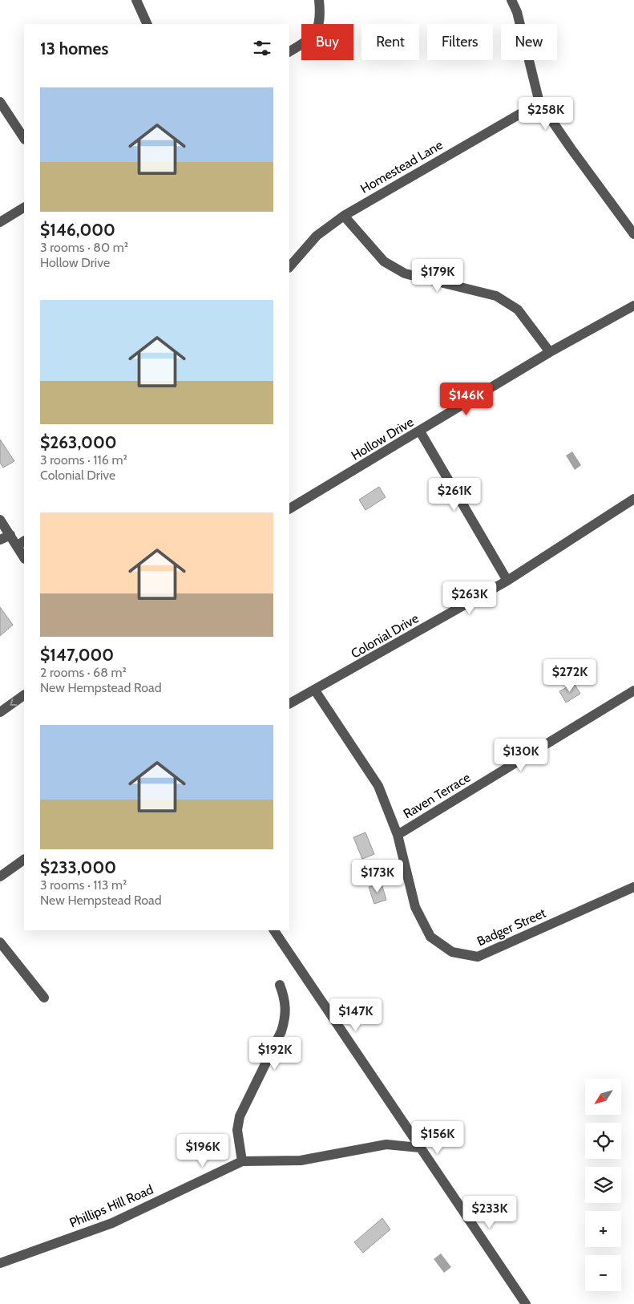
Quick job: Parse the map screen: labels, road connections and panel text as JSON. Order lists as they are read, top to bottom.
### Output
{
  "streets": {
    "street": [
      "Homestead Lane",
      "Hollow Drive",
      "Colonial Drive",
      "Raven Terrace",
      "Badger Street",
      "Phillips Hill Road"
    ]
  },
  "crossings": [
    ["Colonial Drive", "Badger Street"],
    ["Raven Terrace", "Badger Street"]
  ],
  "north": "bottom left",
  "page": {
    "chip": [
      "Buy",
      "Rent",
      "Filters",
      "New"
    ],
    "heading": "13 homes",
    "list": [
      {
        "name": "$146,000",
        "note": "3 rooms · 80 m² · Hollow Drive"
      },
      {
        "name": "$263,000",
        "note": "3 rooms · 116 m² · Colonial Drive"
      },
      {
        "name": "$147,000",
        "note": "2 rooms · 68 m² · New Hempstead Road"
      },
      {
        "name": "$233,000",
        "note": "3 rooms · 113 m² · New Hempstead Road"
      }
    ],
    "price": [
      "$258K",
      "$179K",
      "$146K",
      "$261K",
      "$263K",
      "$272K",
      "$130K",
      "$173K",
      "$147K",
      "$192K",
      "$156K",
      "$196K",
      "$233K"
    ],
    "map_buttons": ["+", "−"]
  }
}
